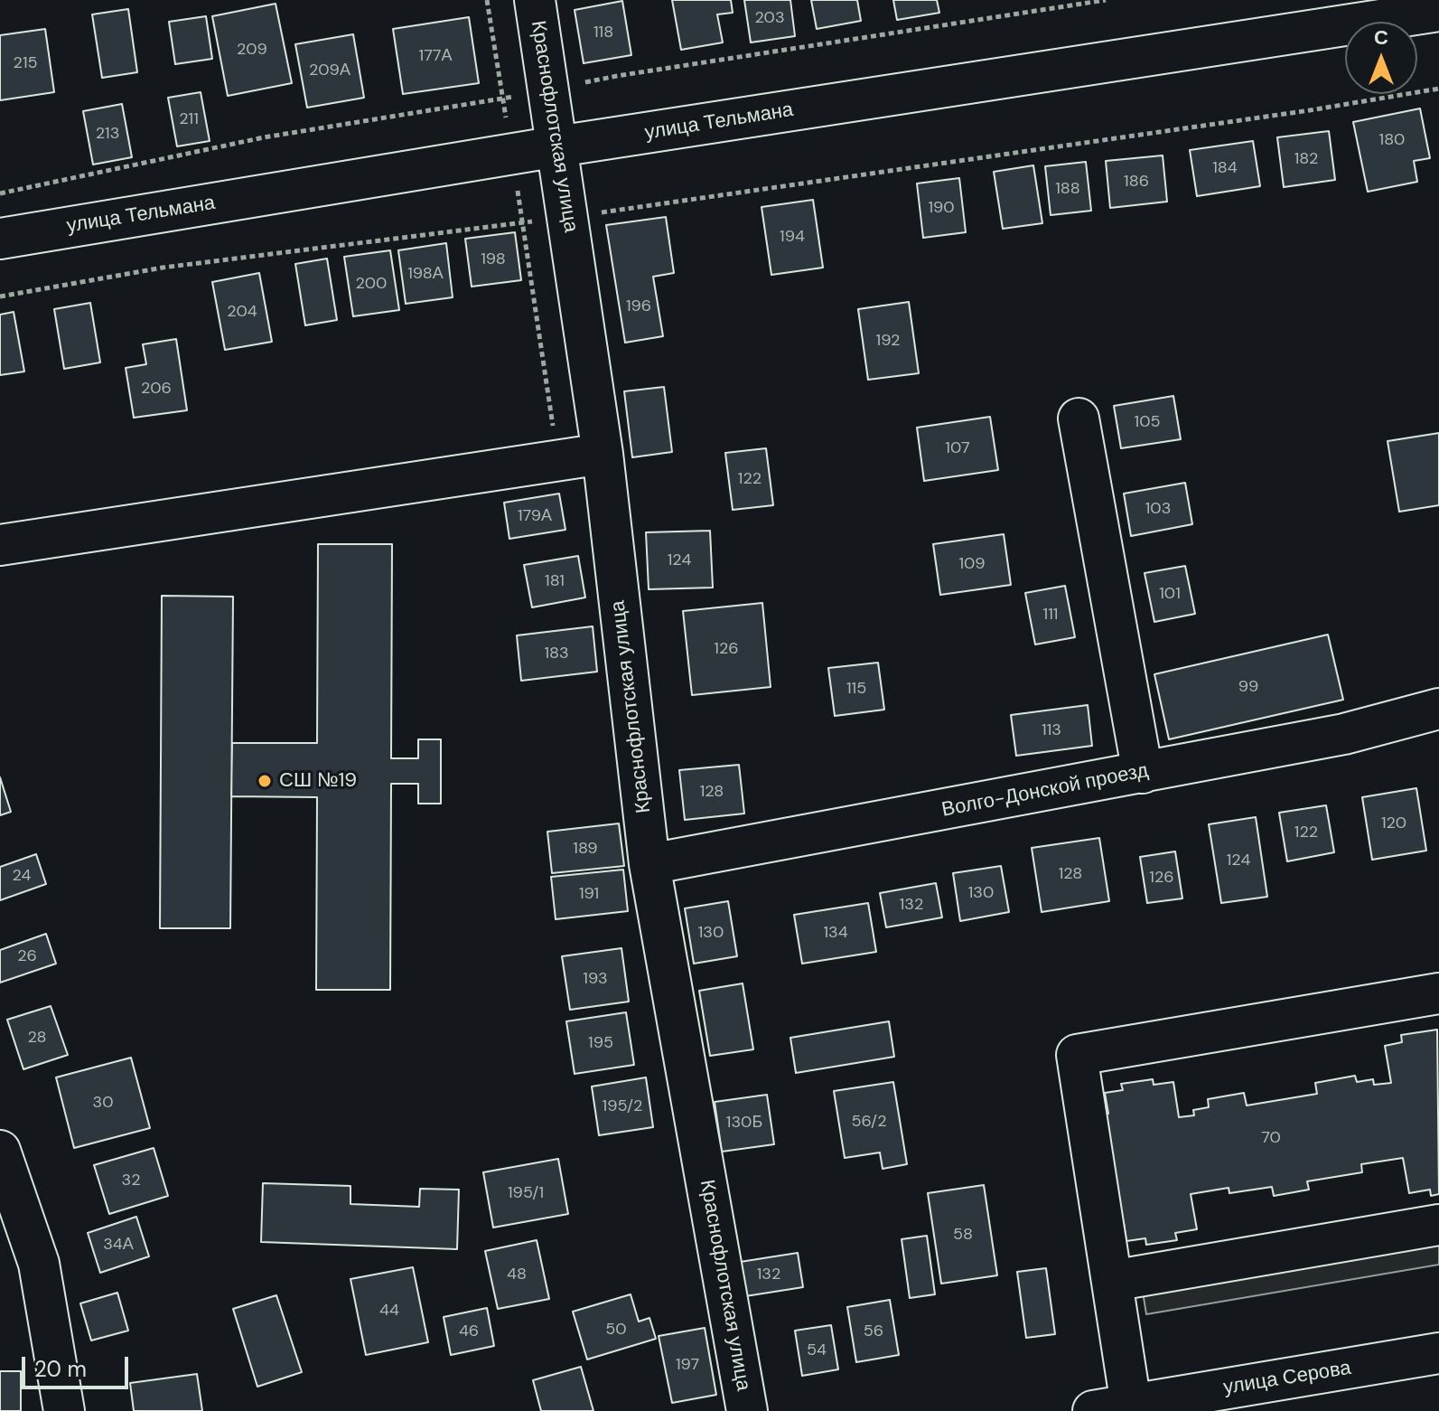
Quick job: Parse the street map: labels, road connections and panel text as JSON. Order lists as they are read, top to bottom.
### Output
{
  "streets": {
    "street": [
      "улица Тельмана",
      "Краснофлотская улица",
      "Волго-Донской проезд",
      "улица Серова"
    ]
  },
  "crossings": [
    ["улица Тельмана", "Краснофлотская улица"],
    ["Краснофлотская улица", "Волго-Донской проезд"]
  ],
  "places": ["СШ №19"],
  "house_numbers": [
    "203",
    "118",
    "209",
    "177А",
    "215",
    "209А",
    "211",
    "213",
    "180",
    "182",
    "184",
    "186",
    "188",
    "190",
    "194",
    "198",
    "198А",
    "200",
    "196",
    "204",
    "192",
    "206",
    "105",
    "107",
    "122",
    "103",
    "179А",
    "124",
    "109",
    "181",
    "101",
    "111",
    "126",
    "183",
    "99",
    "115",
    "113",
    "128",
    "120",
    "122",
    "189",
    "124",
    "128",
    "24",
    "126",
    "130",
    "191",
    "132",
    "130",
    "134",
    "26",
    "193",
    "28",
    "195",
    "30",
    "195/2",
    "56/2",
    "130Б",
    "70",
    "32",
    "195/1",
    "58",
    "34А",
    "48",
    "132",
    "44",
    "50",
    "46",
    "56",
    "54",
    "197"
  ],
  "scale_bar": "20 m",
  "north": "top"
}
